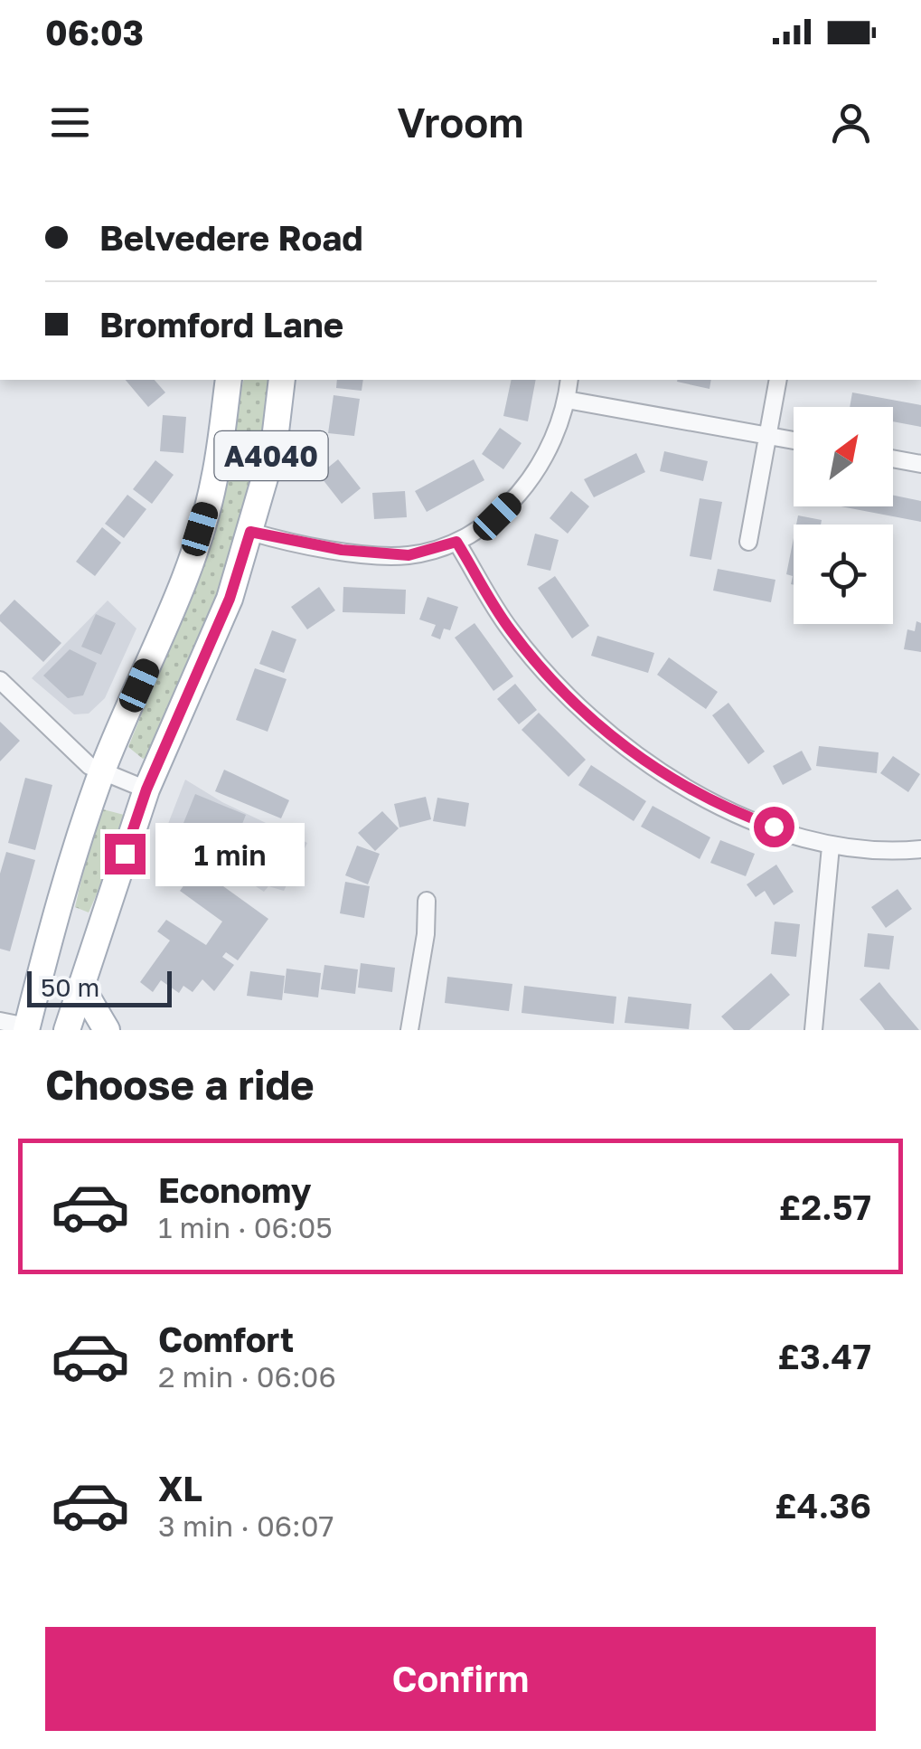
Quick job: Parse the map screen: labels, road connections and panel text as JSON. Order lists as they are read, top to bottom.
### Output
{
  "streets": {
    "main road": ["A4040"]
  },
  "scale_bar": "50 m",
  "north": "top right",
  "page": {
    "status": "06:03",
    "header": "Vroom",
    "banner": ["Belvedere Road", "Bromford Lane"],
    "bubble": "1 min",
    "scale": "50 m",
    "heading": "Choose a ride",
    "list": [
      {
        "name": "Economy",
        "note": "1 min · 06:05",
        "value": "£2.57"
      },
      {
        "name": "Comfort",
        "note": "2 min · 06:06",
        "value": "£3.47"
      },
      {
        "name": "XL",
        "note": "3 min · 06:07",
        "value": "£4.36"
      }
    ],
    "buttons": "Confirm"
  }
}
